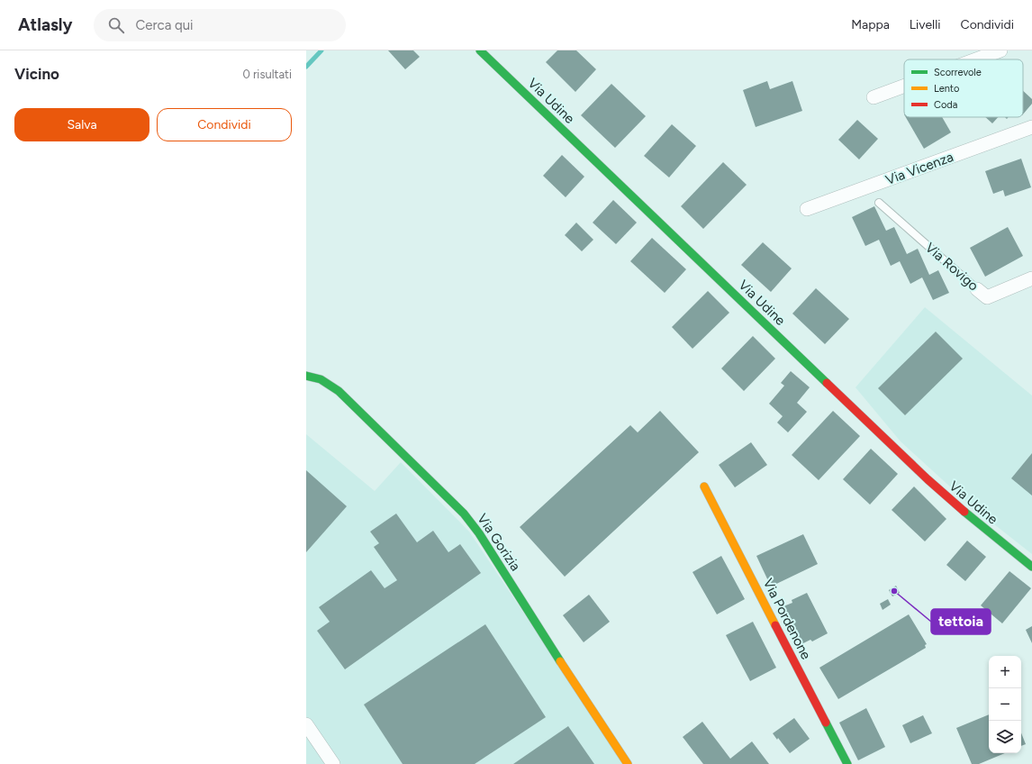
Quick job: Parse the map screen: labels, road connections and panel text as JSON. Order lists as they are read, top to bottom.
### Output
{
  "streets": {
    "street": [
      "Via Udine",
      "Via Vicenza",
      "Via Rovigo",
      "Via Gorizia",
      "Via Pordenone"
    ]
  },
  "places": ["tettoia"],
  "legend": ["Scorrevole", "Lento", "Coda"],
  "page": {
    "header": "Atlasly",
    "search": "Cerca qui",
    "nav": ["Mappa", "Livelli", "Condividi"],
    "heading": ["Vicino", "0 risultati"],
    "buttons": ["Salva", "Condividi"],
    "map_buttons": ["+", "−"]
  }
}
